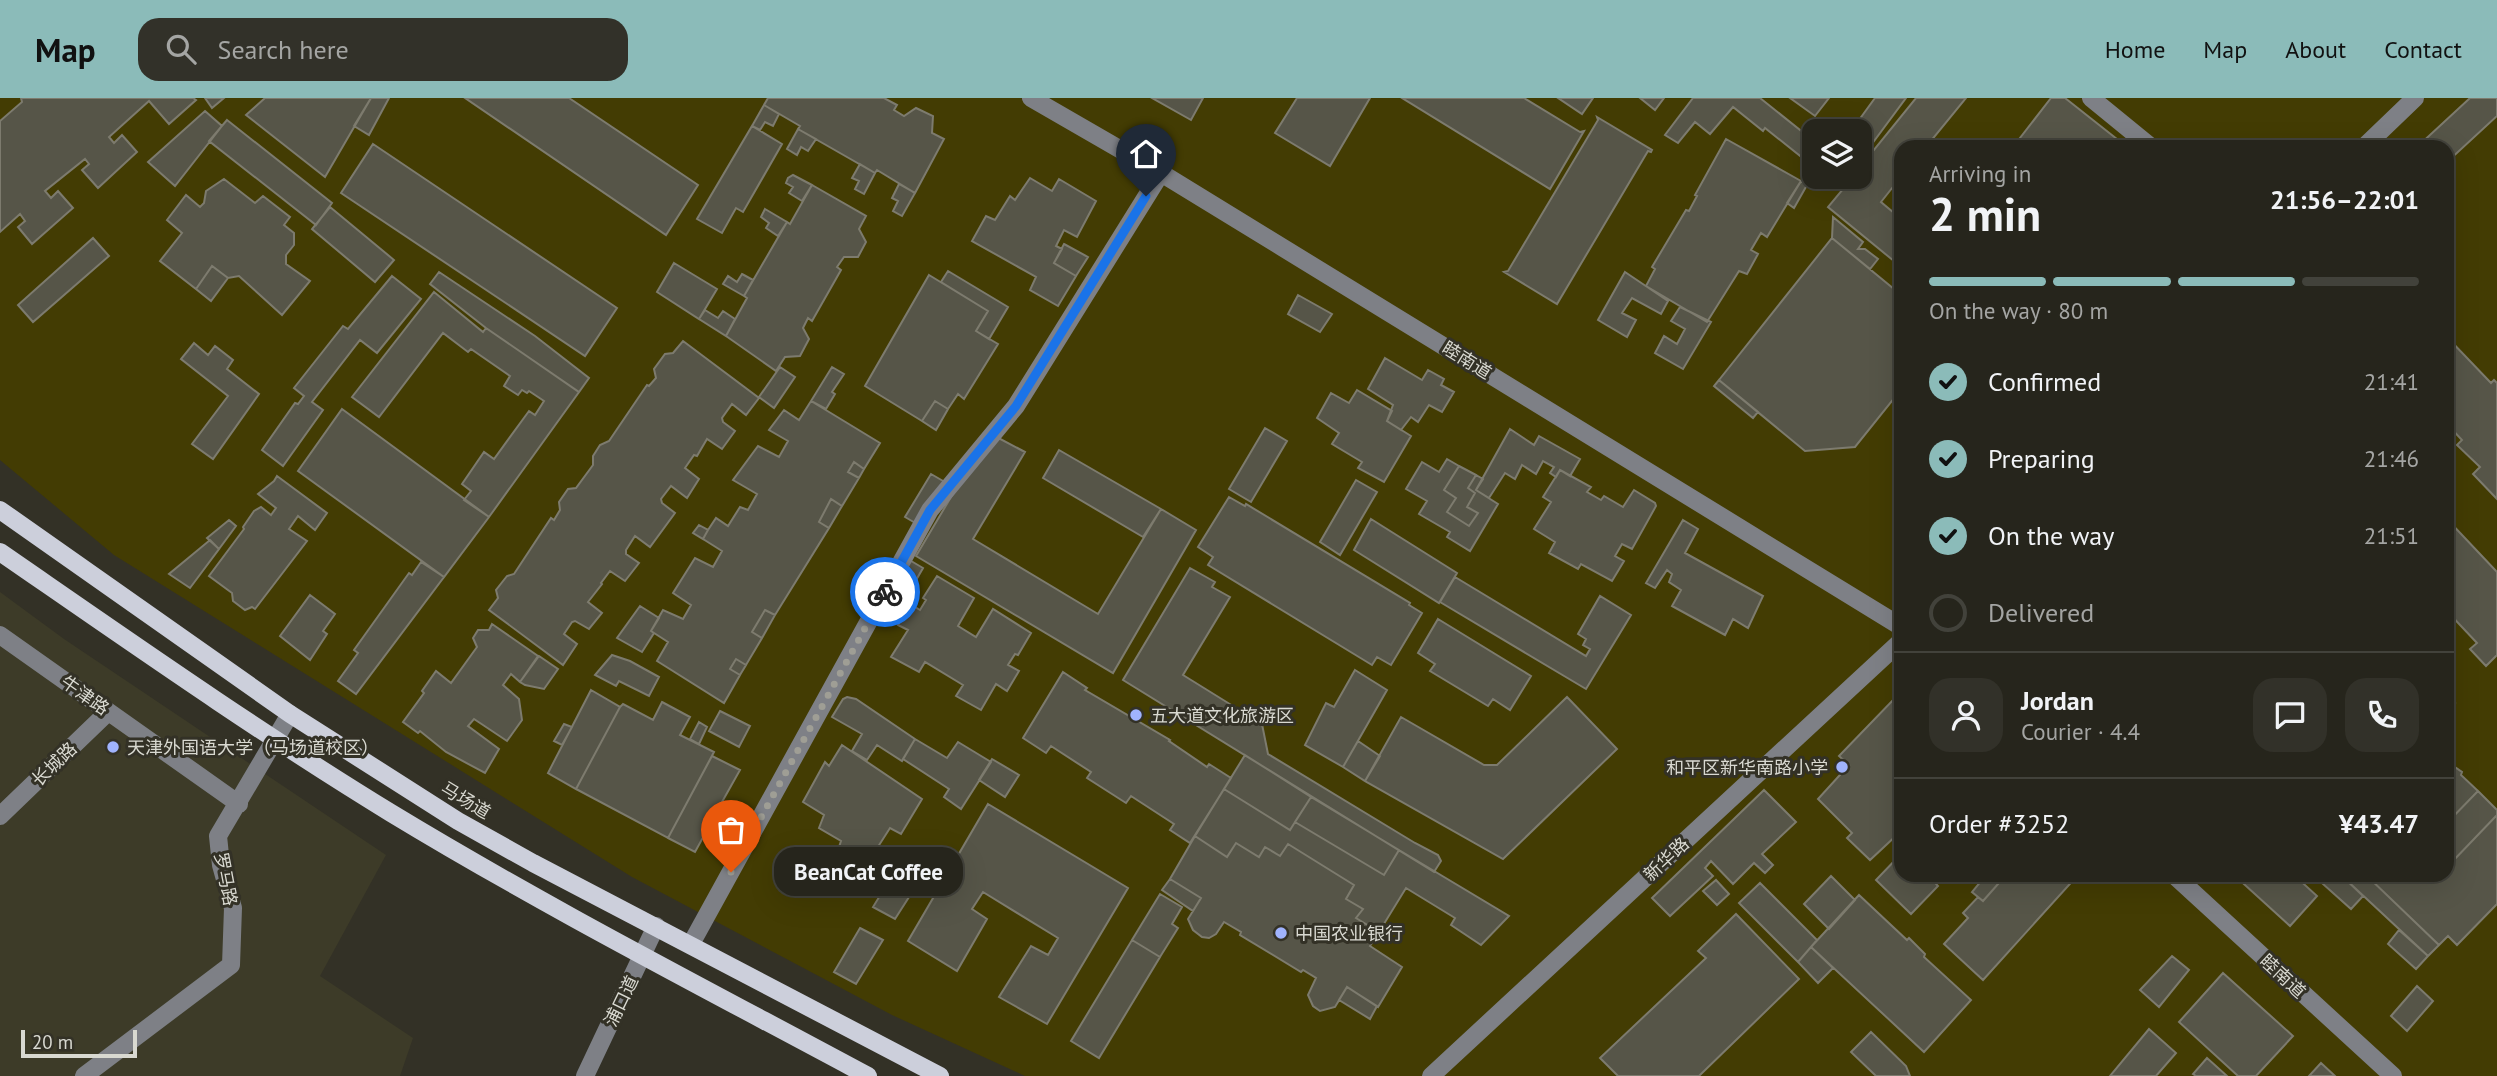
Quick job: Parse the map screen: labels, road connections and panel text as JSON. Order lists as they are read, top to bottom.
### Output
{
  "streets": {
    "main road": ["马场道"],
    "street": [
      "睦南道",
      "牛津路",
      "长城路",
      "新华路",
      "罗马路",
      "浦口道"
    ]
  },
  "crossings": [
    ["牛津路", "长城路"],
    ["牛津路", "罗马路"],
    ["马场道", "罗马路"],
    ["马场道", "浦口道"]
  ],
  "places": [
    "五大道文化旅游区",
    "天津外国语大学（马场道校区）",
    "和平区新华南路小学",
    "BeanCat Coffee",
    "中国农业银行"
  ],
  "scale_bar": "20 m",
  "page": {
    "header": "Map",
    "search": "Search here",
    "nav": [
      "Home",
      "Map",
      "About",
      "Contact"
    ],
    "heading": ["2 min", "Arriving in", "21:56–22:01"],
    "panel": [
      "Jordan",
      "Courier · 4.4",
      "Order #3252",
      "¥43.47"
    ],
    "bar": "On the way · 80 m",
    "list": [
      ["Confirmed", "21:41"],
      ["Preparing", "21:46"],
      ["On the way", "21:51"],
      "Delivered"
    ],
    "bubble": "BeanCat Coffee",
    "scale": "20 m"
  }
}
